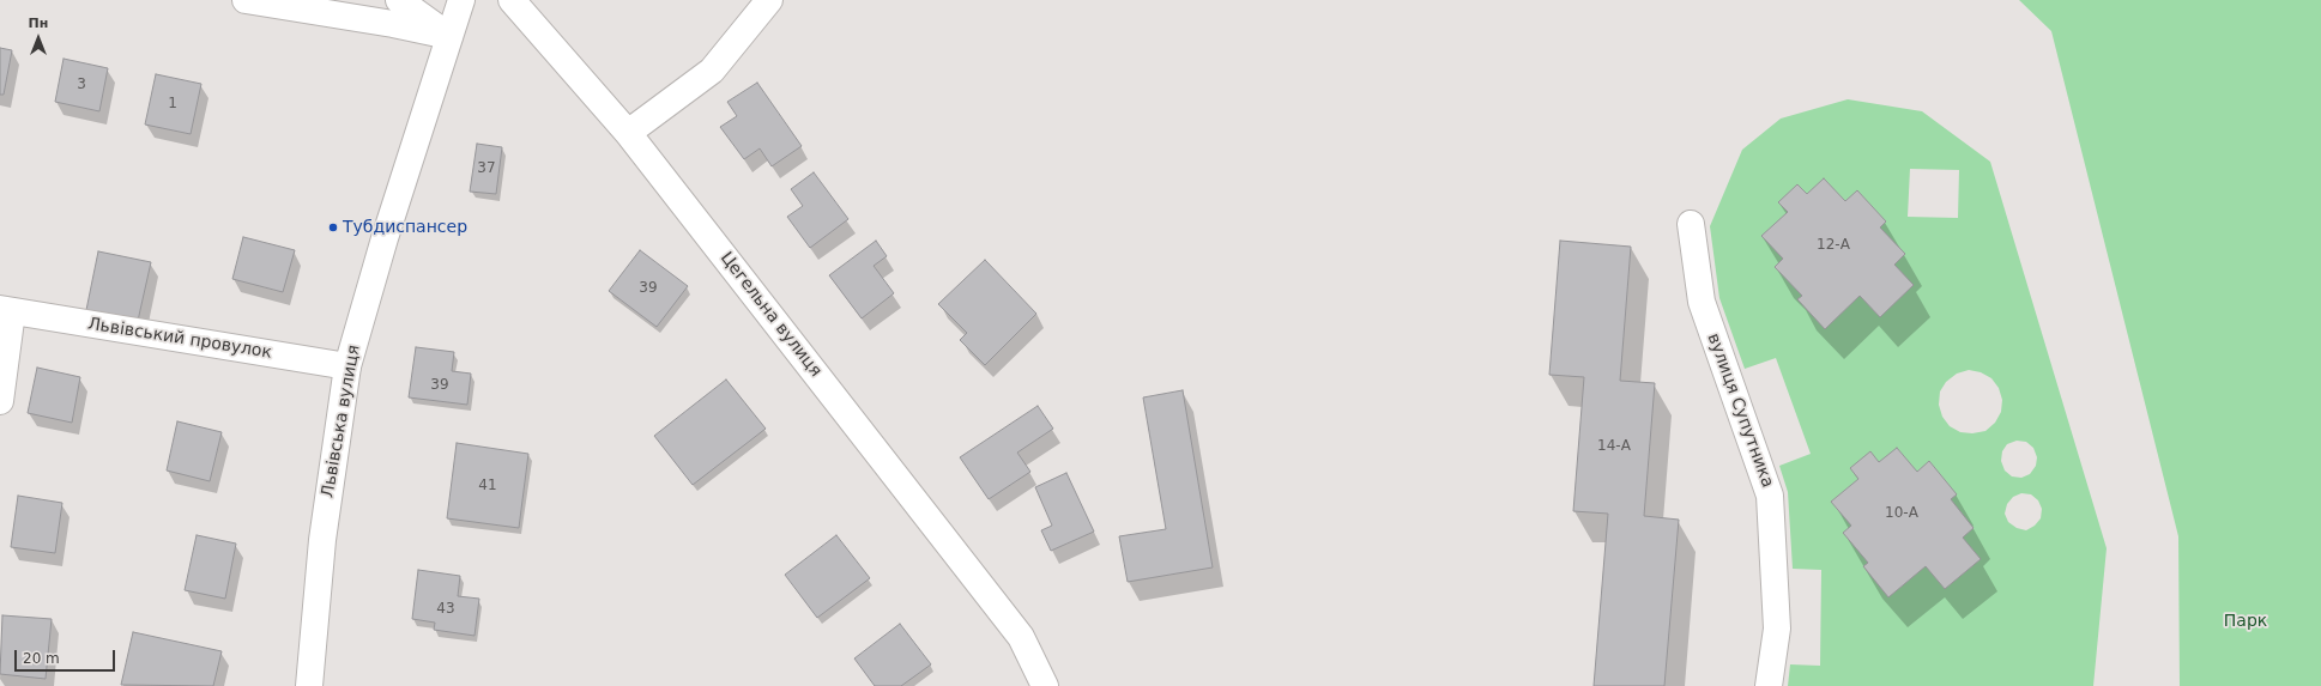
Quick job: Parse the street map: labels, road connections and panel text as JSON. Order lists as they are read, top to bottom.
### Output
{
  "streets": {
    "street": [
      "Цегельна вулиця",
      "Львівський провулок",
      "вулиця Супутника",
      "Львівська вулиця"
    ]
  },
  "crossings": [
    ["Львівський провулок", "Львівська вулиця"]
  ],
  "parks": ["Парк"],
  "places": ["Тубдиспансер"],
  "house_numbers": [
    "3",
    "1",
    "37",
    "12-А",
    "39",
    "39",
    "14-А",
    "41",
    "10-А",
    "43"
  ],
  "scale_bar": "20 m",
  "north": "top"
}
